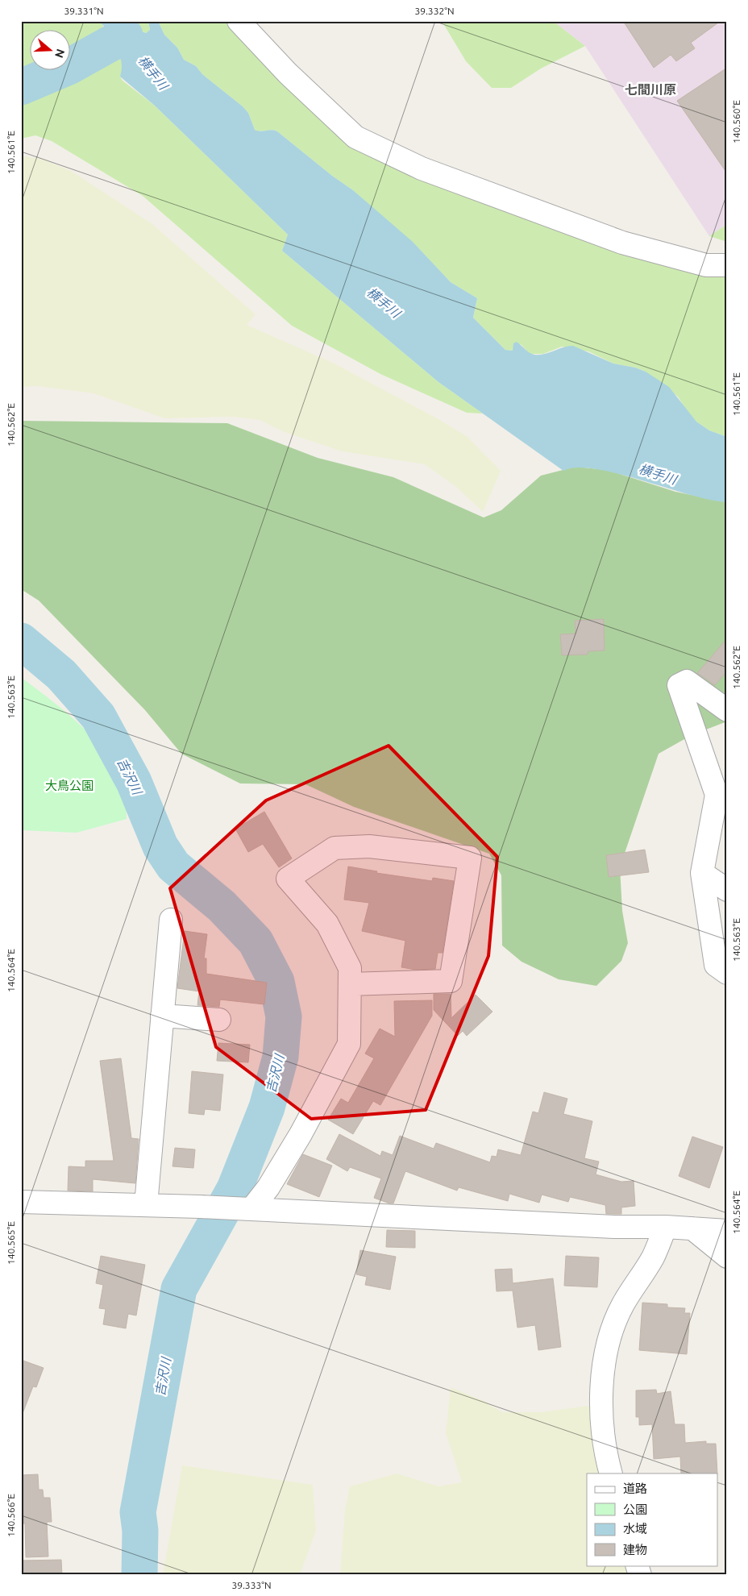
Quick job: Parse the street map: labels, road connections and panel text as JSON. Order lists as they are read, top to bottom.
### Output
{
  "districts": ["七間川原"],
  "water": ["横手川", "吉沢川"],
  "parks": ["大鳥公園"],
  "legend": [
    "道路",
    "公園",
    "水域",
    "建物"
  ],
  "north": "right",
  "coordinates": [
    "39.331°N",
    "39.332°N",
    "140.560°E",
    "140.561°E",
    "140.562°E",
    "140.563°E",
    "140.564°E",
    "140.565°E",
    "140.566°E",
    "39.333°N"
  ]
}
